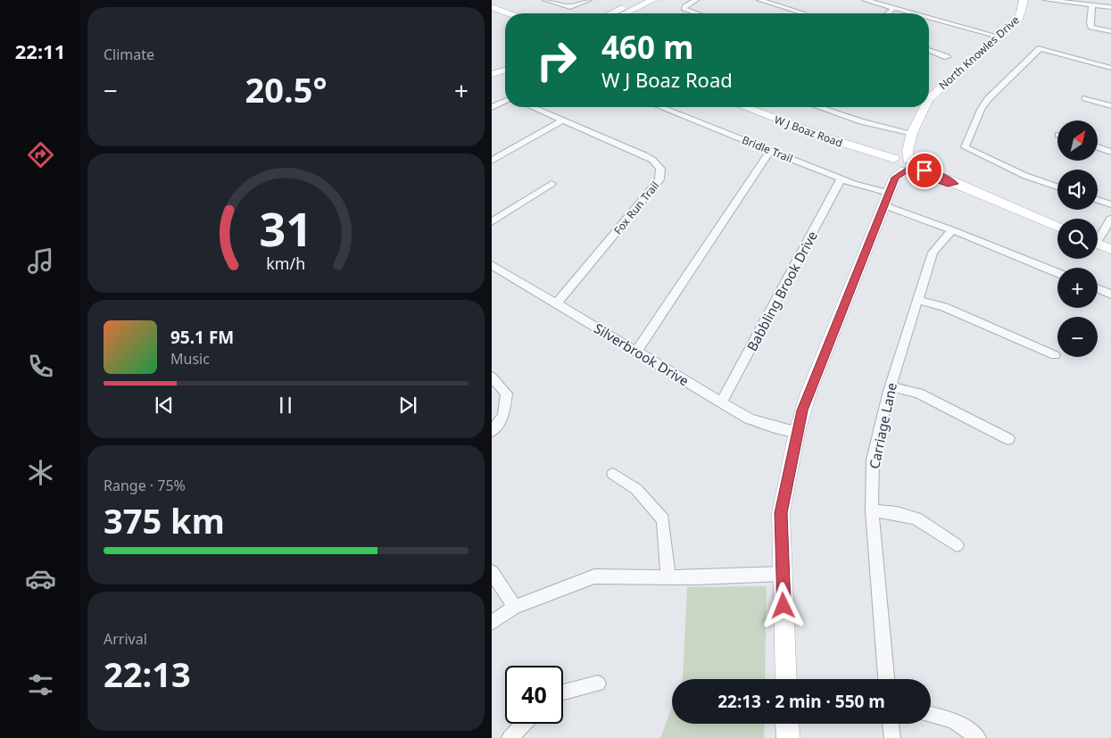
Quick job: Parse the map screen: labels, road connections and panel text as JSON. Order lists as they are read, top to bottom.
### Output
{
  "streets": {
    "street": [
      "North Knowles Drive",
      "W J Boaz Road",
      "Bridle Trail",
      "Fox Run Trail",
      "Babbling Brook Drive",
      "Silverbrook Drive",
      "Carriage Lane"
    ]
  },
  "crossings": [
    ["North Knowles Drive", "W J Boaz Road"],
    ["North Knowles Drive", "Bridle Trail"],
    ["North Knowles Drive", "Silverbrook Drive"],
    ["W J Boaz Road", "Bridle Trail"],
    ["Bridle Trail", "Babbling Brook Drive"],
    ["Bridle Trail", "Carriage Lane"],
    ["Fox Run Trail", "Silverbrook Drive"],
    ["Babbling Brook Drive", "Silverbrook Drive"]
  ],
  "north": "top right",
  "page": {
    "tabs": "22:11",
    "tile": [
      "Climate",
      ["Range · 75%", "375 km"],
      ["Arrival", "22:13"]
    ],
    "turn": ["460 m", "W J Boaz Road"],
    "heat": ["−", "20.5°", "+"],
    "map_buttons": ["+", "−"],
    "song": ["95.1 FM", "Music"],
    "limit": "40",
    "trip": "22:13 · 2 min · 550 m",
    "gauge": ["31", "km/h"]
  }
}
